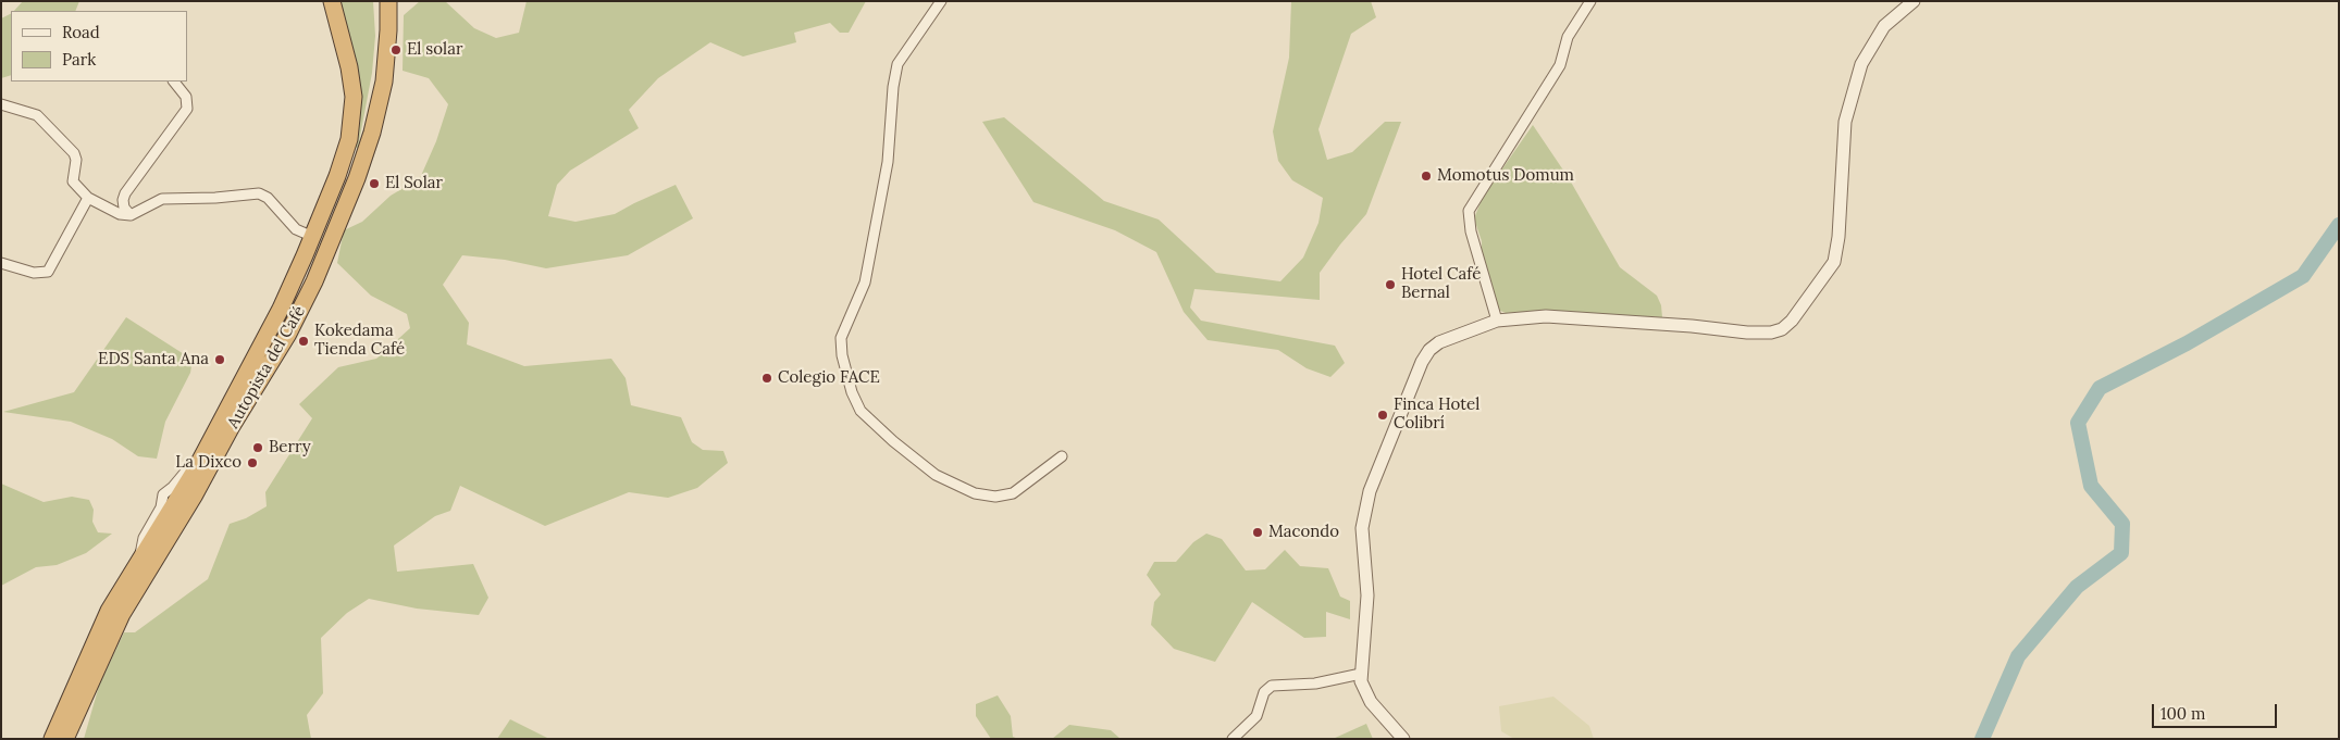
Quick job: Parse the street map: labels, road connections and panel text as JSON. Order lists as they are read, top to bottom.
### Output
{
  "streets": {
    "highway": ["Autopista del Café"]
  },
  "places": [
    "El solar",
    "Momotus Domum",
    "El Solar",
    "Hotel Café Bernal",
    "Kokedama Tienda Café",
    "EDS Santa Ana",
    "Colegio FACE",
    "Finca Hotel Colibrí",
    "Berry",
    "La Dixco",
    "Macondo"
  ],
  "legend": ["Road", "Park"],
  "scale_bar": "100 m"
}
